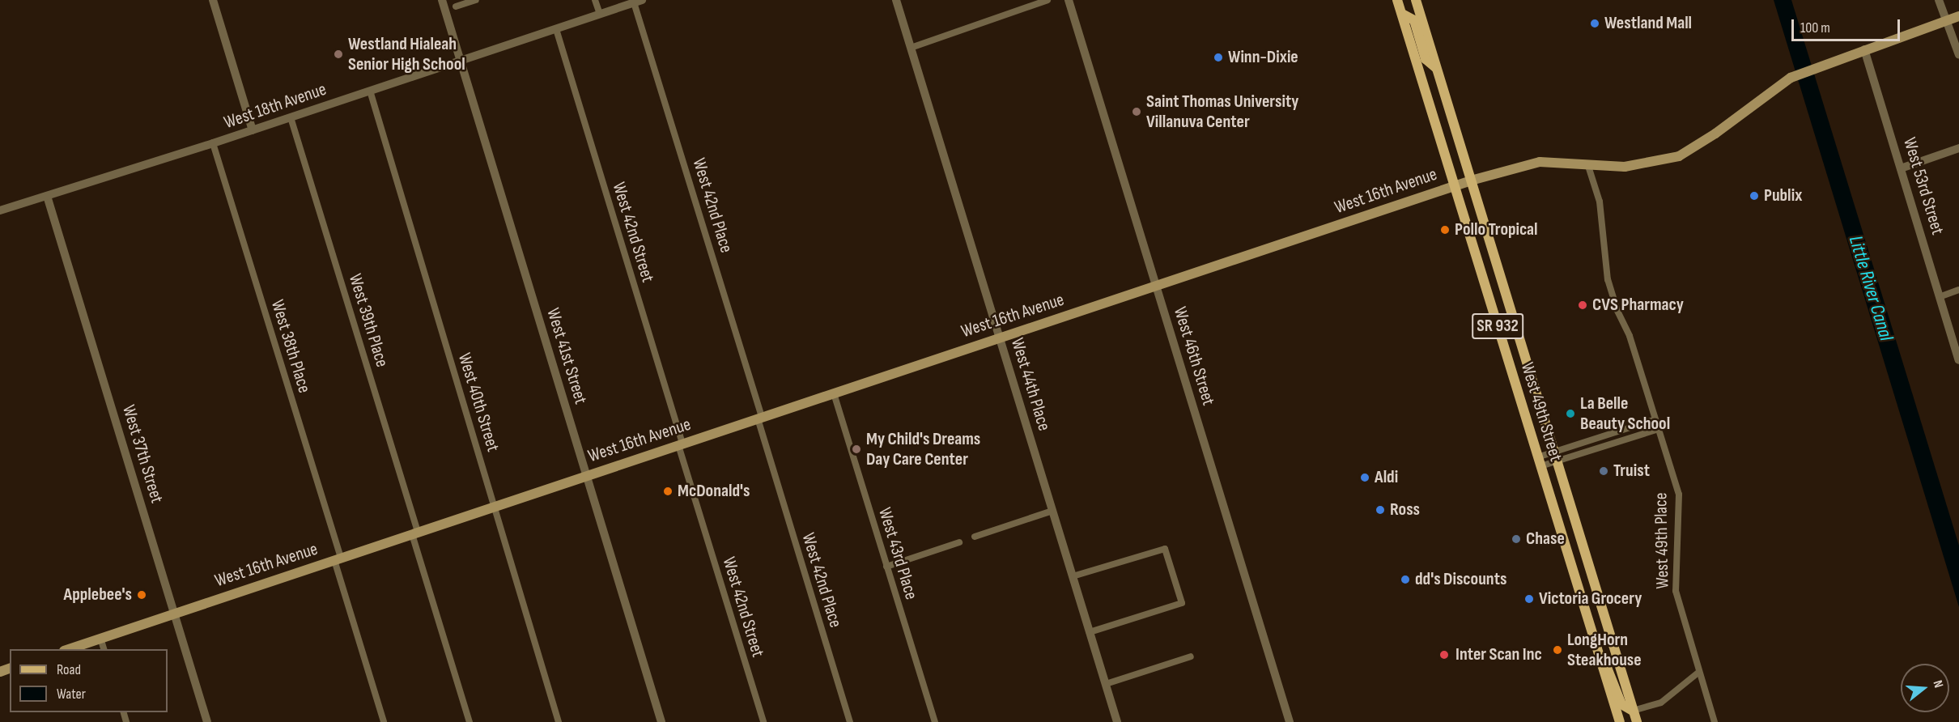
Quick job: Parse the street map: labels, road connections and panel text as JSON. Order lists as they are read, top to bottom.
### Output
{
  "streets": {
    "main road": ["West 16th Avenue", "SR 932", "West 49th Street"],
    "street": [
      "West 18th Avenue",
      "West 53rd Street",
      "West 42nd Place",
      "West 42nd Street",
      "West 39th Place",
      "West 38th Place",
      "West 41st Street",
      "West 46th Street",
      "West 44th Place",
      "West 40th Street",
      "West 37th Street",
      "West 49th Place",
      "West 43rd Place"
    ]
  },
  "crossings": [
    ["West 18th Avenue", "West 42nd Place"],
    ["West 18th Avenue", "West 42nd Street"],
    ["West 18th Avenue", "West 39th Place"],
    ["West 18th Avenue", "West 38th Place"],
    ["West 18th Avenue", "West 41st Street"],
    ["West 18th Avenue", "West 40th Street"],
    ["West 18th Avenue", "West 37th Street"],
    ["West 53rd Street", "West 16th Avenue"],
    ["West 16th Avenue", "West 42nd Place"],
    ["West 16th Avenue", "West 42nd Street"],
    ["West 16th Avenue", "West 39th Place"],
    ["West 16th Avenue", "West 38th Place"],
    ["West 16th Avenue", "West 41st Street"],
    ["West 16th Avenue", "West 46th Street"],
    ["West 16th Avenue", "West 44th Place"],
    ["West 16th Avenue", "West 40th Street"],
    ["West 16th Avenue", "West 49th Street"],
    ["West 16th Avenue", "West 37th Street"],
    ["West 16th Avenue", "West 49th Place"],
    ["West 16th Avenue", "West 43rd Place"]
  ],
  "water": ["Little River Canal"],
  "places": [
    "Westland Mall",
    "Westland Hialeah Senior High School",
    "Winn-Dixie",
    "Saint Thomas University Villanuva Center",
    "Publix",
    "Pollo Tropical",
    "CVS Pharmacy",
    "La Belle Beauty School",
    "My Child's Dreams Day Care Center",
    "Truist",
    "Aldi",
    "McDonald's",
    "Ross",
    "Chase",
    "dd's Discounts",
    "Applebee's",
    "Victoria Grocery",
    "LongHorn Steakhouse",
    "Inter Scan Inc"
  ],
  "legend": ["Road", "Water"],
  "scale_bar": "100 m",
  "north": "right"
}
